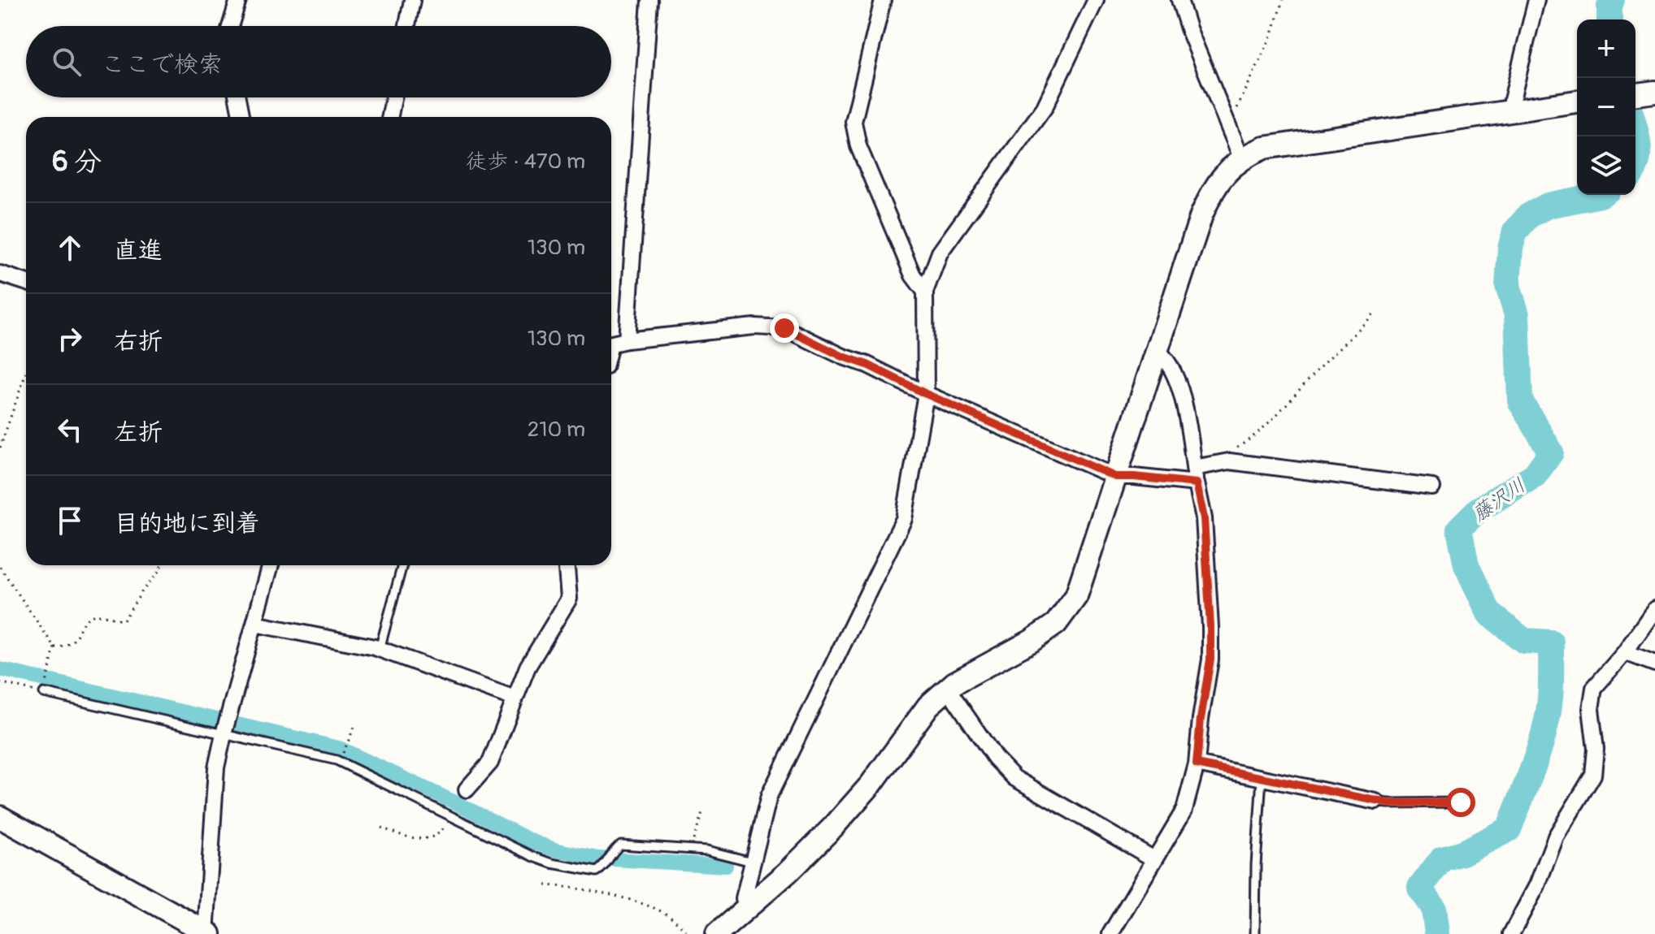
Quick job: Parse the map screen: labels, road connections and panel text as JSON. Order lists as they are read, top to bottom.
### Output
{
  "water": ["藤沢川"],
  "page": {
    "map_buttons": ["+", "−"],
    "search": "ここで検索",
    "heading": ["6 分", "徒歩 · 470 m"],
    "list": [
      ["直進", "130 m"],
      ["右折", "130 m"],
      ["左折", "210 m"],
      "目的地に到着"
    ]
  }
}
